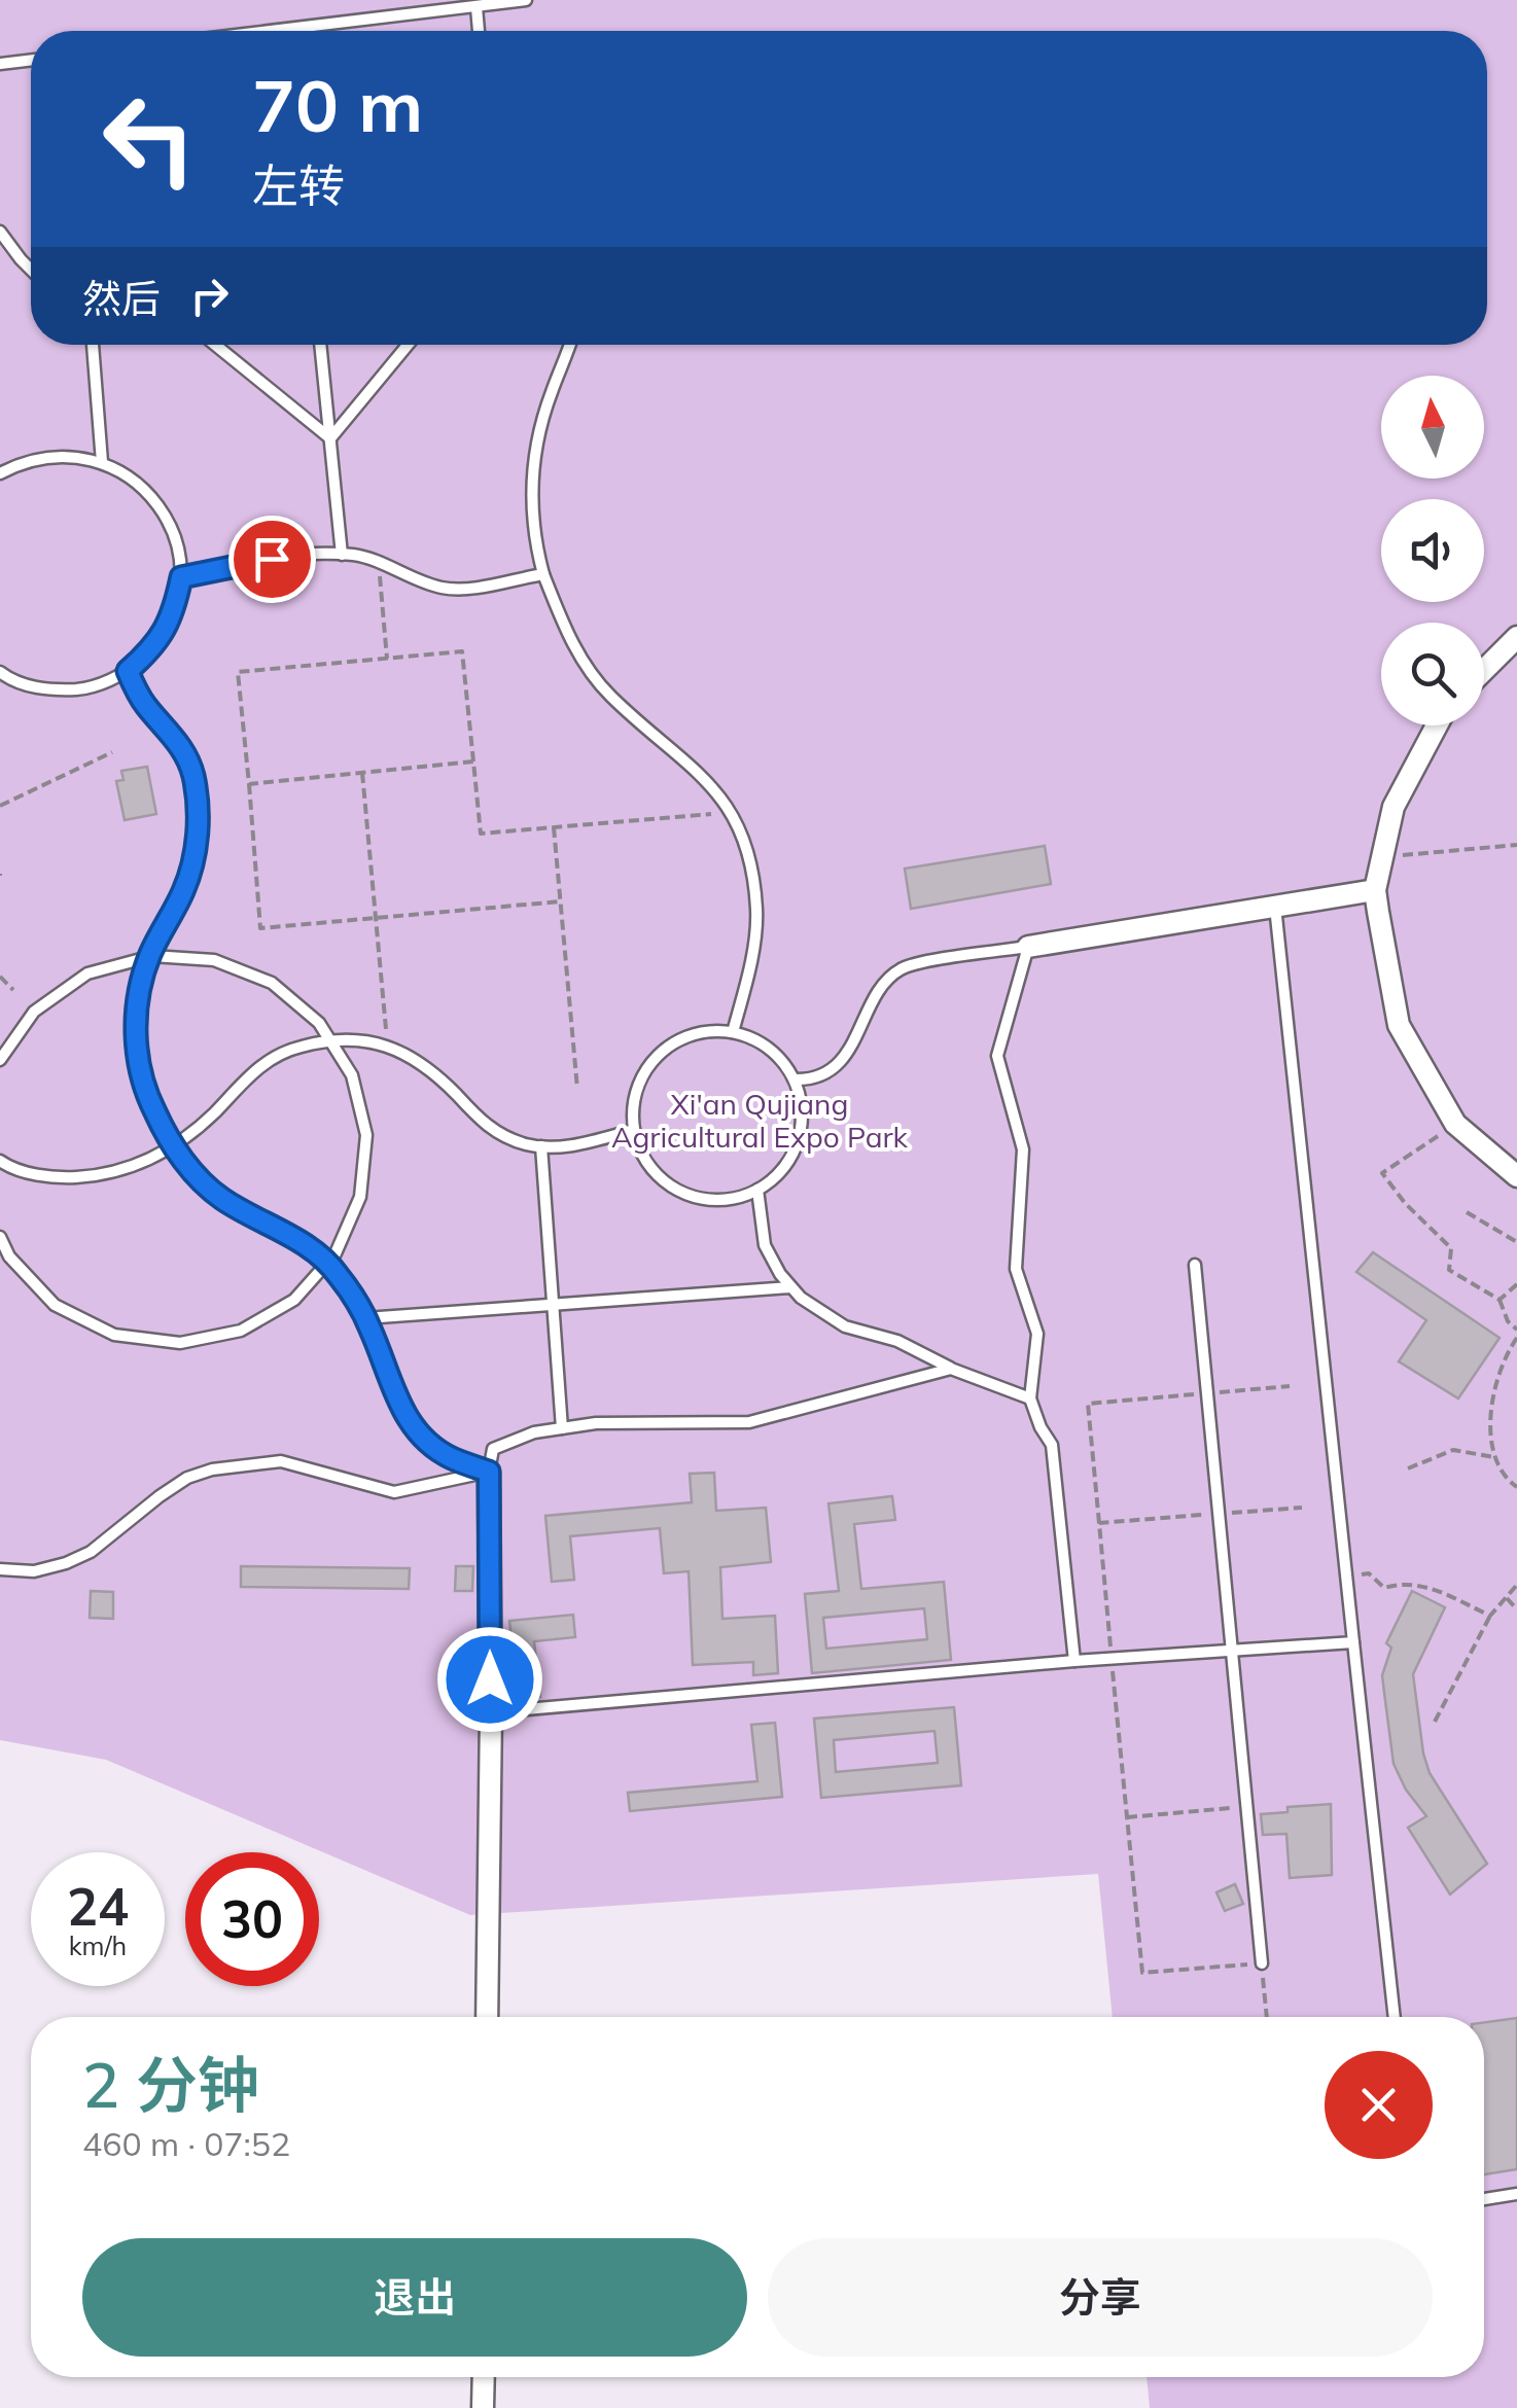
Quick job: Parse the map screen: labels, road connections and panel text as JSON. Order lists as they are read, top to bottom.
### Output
{
  "parks": ["Xi'an Qujiang Agricultural Expo Park"],
  "north": "top",
  "page": {
    "turn": ["70 m", "左转"],
    "then": "然后",
    "speed": "24 km/h",
    "limit": "30",
    "heading": ["2 分钟", "460 m · 07:52"],
    "buttons": ["退出", "分享"]
  }
}
